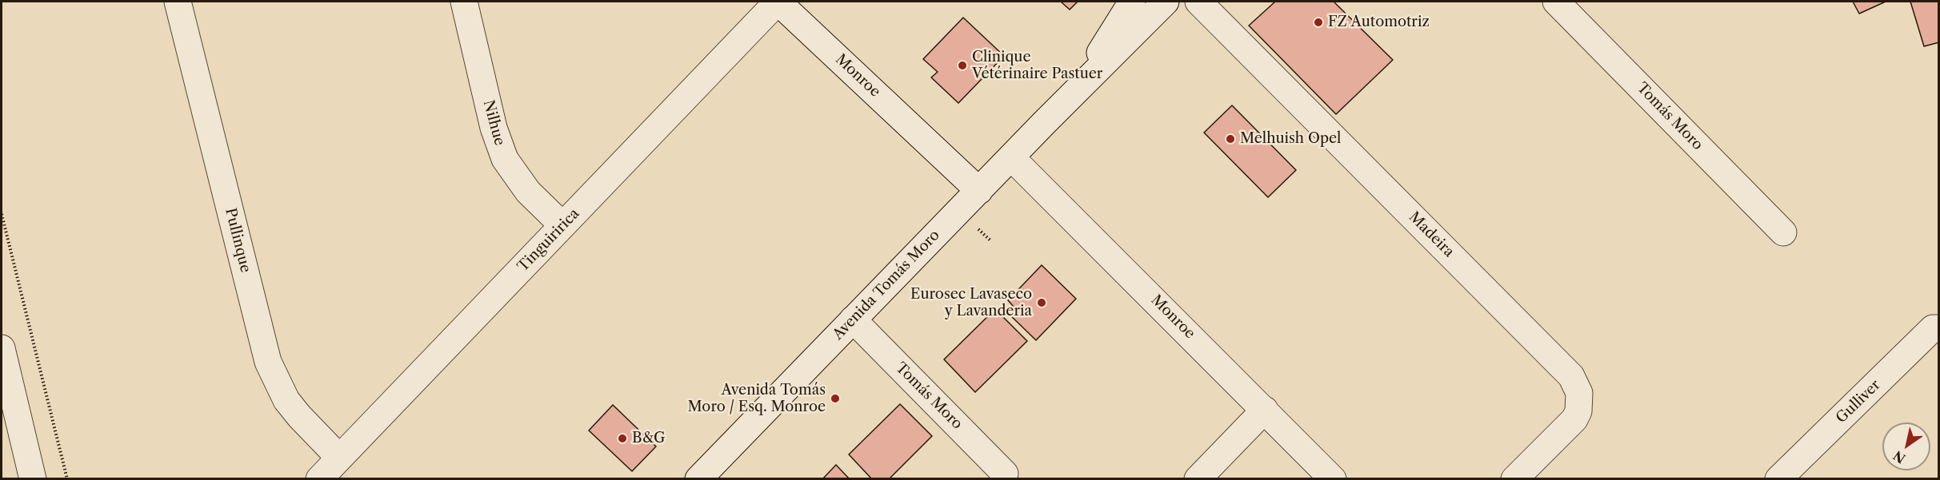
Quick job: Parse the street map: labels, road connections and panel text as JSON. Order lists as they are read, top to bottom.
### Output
{
  "streets": {
    "street": [
      "Monroe",
      "Tomás Moro",
      "Nilhue",
      "Madeira",
      "Pullinque",
      "Tinguiririca",
      "Avenida Tomás Moro",
      "Gulliver"
    ]
  },
  "crossings": [
    ["Monroe", "Tinguiririca"],
    ["Monroe", "Avenida Tomás Moro"],
    ["Tomás Moro", "Avenida Tomás Moro"],
    ["Nilhue", "Tinguiririca"],
    ["Pullinque", "Tinguiririca"]
  ],
  "places": [
    "FZ Automotriz",
    "Clinique Vétérinaire Pastuer",
    "Melhuish Opel",
    "Eurosec Lavaseco y Lavanderia",
    "Avenida Tomás Moro / Esq. Monroe",
    "B&G"
  ],
  "north": "bottom left"
}
